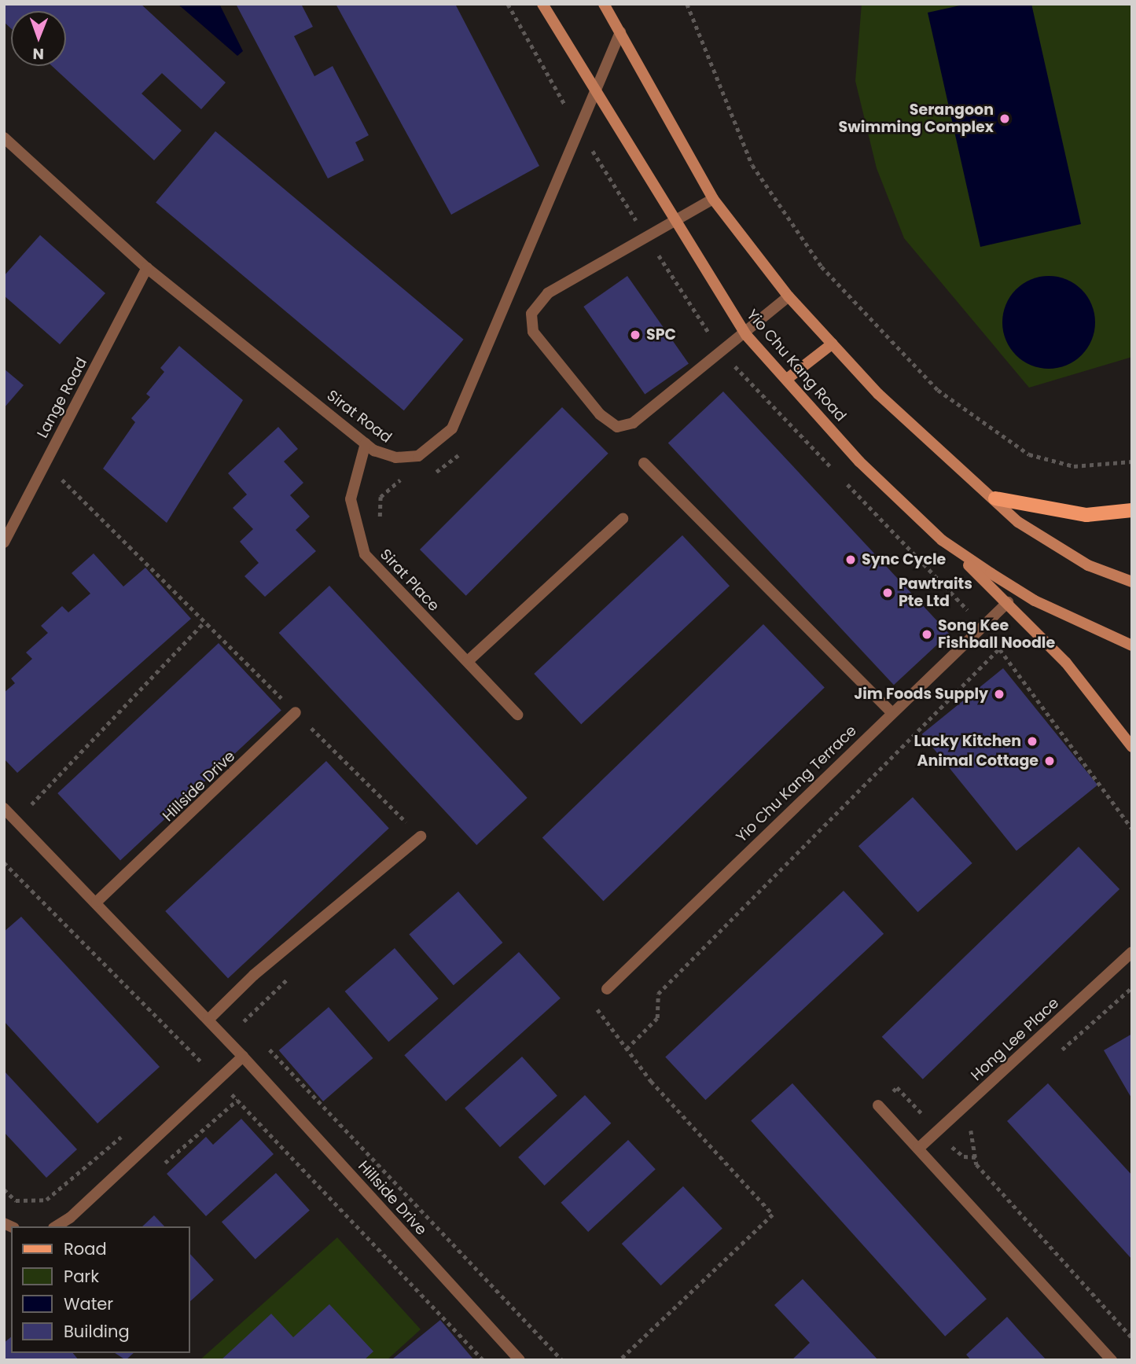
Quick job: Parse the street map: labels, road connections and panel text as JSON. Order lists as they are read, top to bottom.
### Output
{
  "streets": {
    "main road": ["Yio Chu Kang Road"],
    "street": [
      "Lange Road",
      "Sirat Road",
      "Sirat Place",
      "Yio Chu Kang Terrace",
      "Hillside Drive",
      "Hong Lee Place"
    ]
  },
  "crossings": [
    ["Yio Chu Kang Road", "Sirat Road"],
    ["Lange Road", "Sirat Road"],
    ["Sirat Road", "Sirat Place"]
  ],
  "places": [
    "Serangoon Swimming Complex",
    "SPC",
    "Sync Cycle",
    "Pawtraits Pte Ltd",
    "Song Kee Fishball Noodle",
    "Jim Foods Supply",
    "Lucky Kitchen",
    "Animal Cottage"
  ],
  "legend": [
    "Road",
    "Park",
    "Water",
    "Building"
  ],
  "north": "bottom"
}
